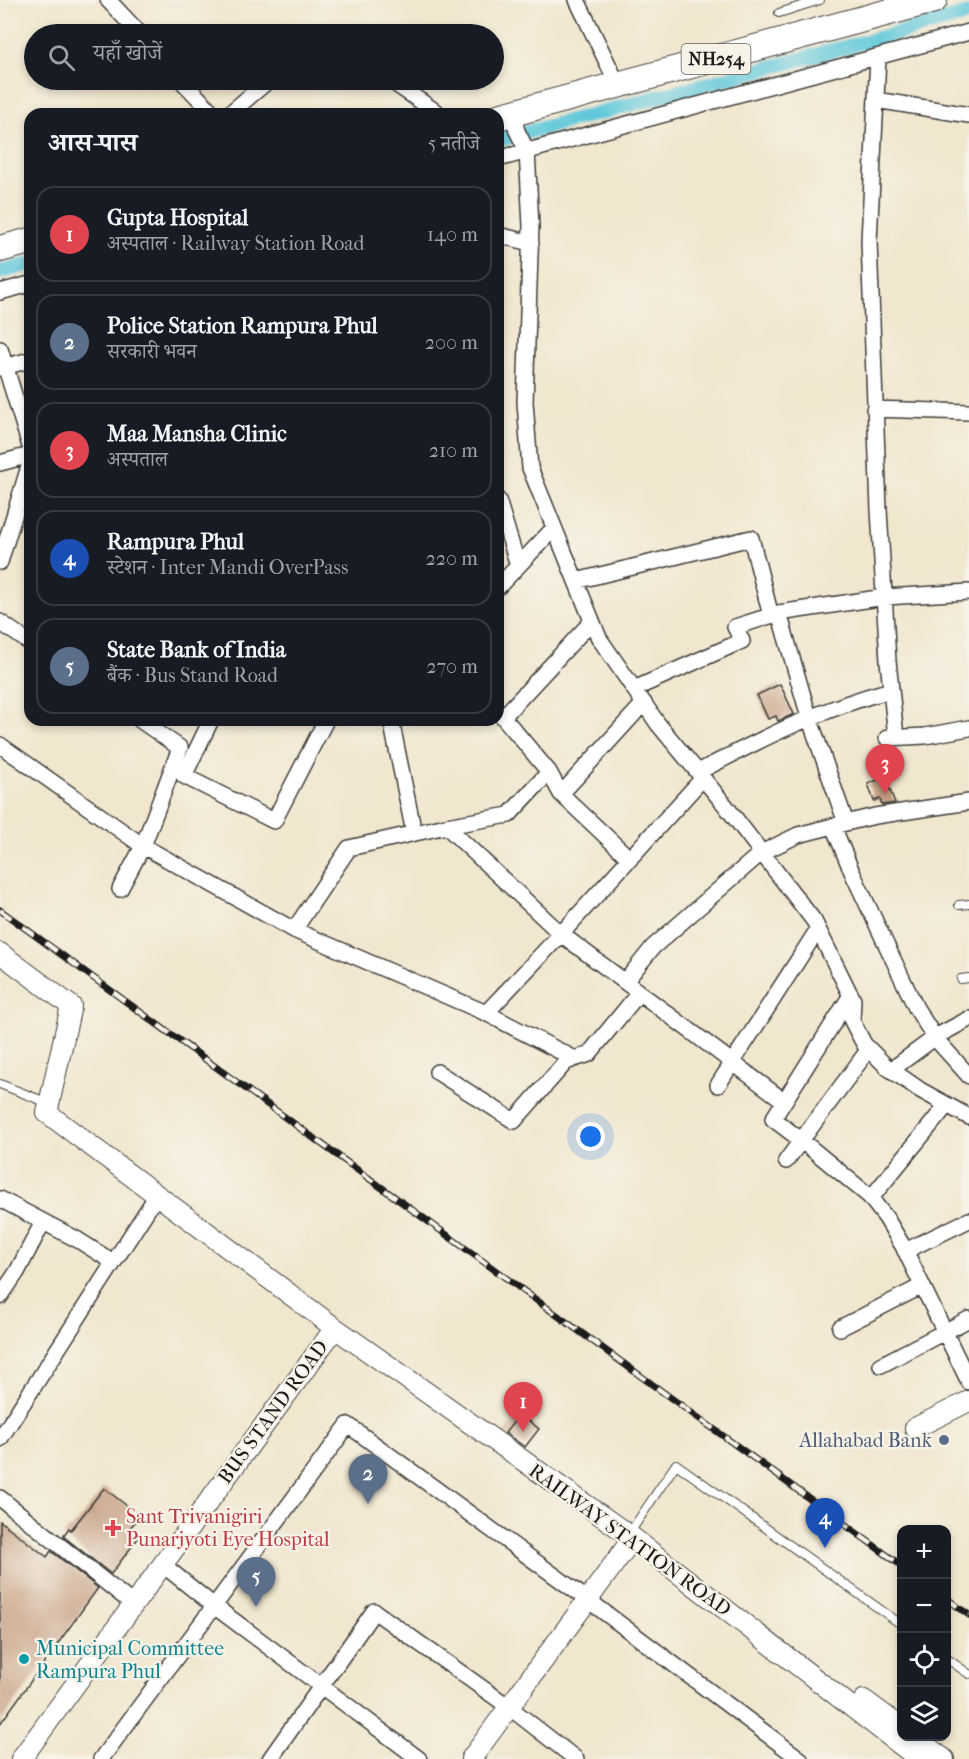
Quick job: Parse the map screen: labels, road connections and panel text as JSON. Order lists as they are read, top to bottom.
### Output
{
  "streets": {
    "highway": ["NH254"],
    "street": ["BUS STAND ROAD", "RAILWAY STATION ROAD"]
  },
  "crossings": [
    ["BUS STAND ROAD", "RAILWAY STATION ROAD"]
  ],
  "places": {
    "other": ["Allahabad Bank", "Municipal Committee Rampura Phul"],
    "health": ["Sant Trivanigiri Punarjyoti Eye Hospital"]
  },
  "page": {
    "search": "यहाँ खोजें",
    "heading": ["आस-पास", "5 नतीजे"],
    "list": [
      {
        "mark": "1",
        "name": "Gupta Hospital",
        "note": "अस्पताल · Railway Station Road",
        "value": "140 m"
      },
      {
        "mark": "2",
        "name": "Police Station Rampura Phul",
        "note": "सरकारी भवन",
        "value": "200 m"
      },
      {
        "mark": "3",
        "name": "Maa Mansha Clinic",
        "note": "अस्पताल",
        "value": "210 m"
      },
      {
        "mark": "4",
        "name": "Rampura Phul",
        "note": "स्टेशन · Inter Mandi OverPass",
        "value": "220 m"
      },
      {
        "mark": "5",
        "name": "State Bank of India",
        "note": "बैंक · Bus Stand Road",
        "value": "270 m"
      }
    ],
    "pins": [
      "3",
      "1",
      "2",
      "4",
      "5"
    ],
    "map_buttons": ["+", "−"]
  }
}
